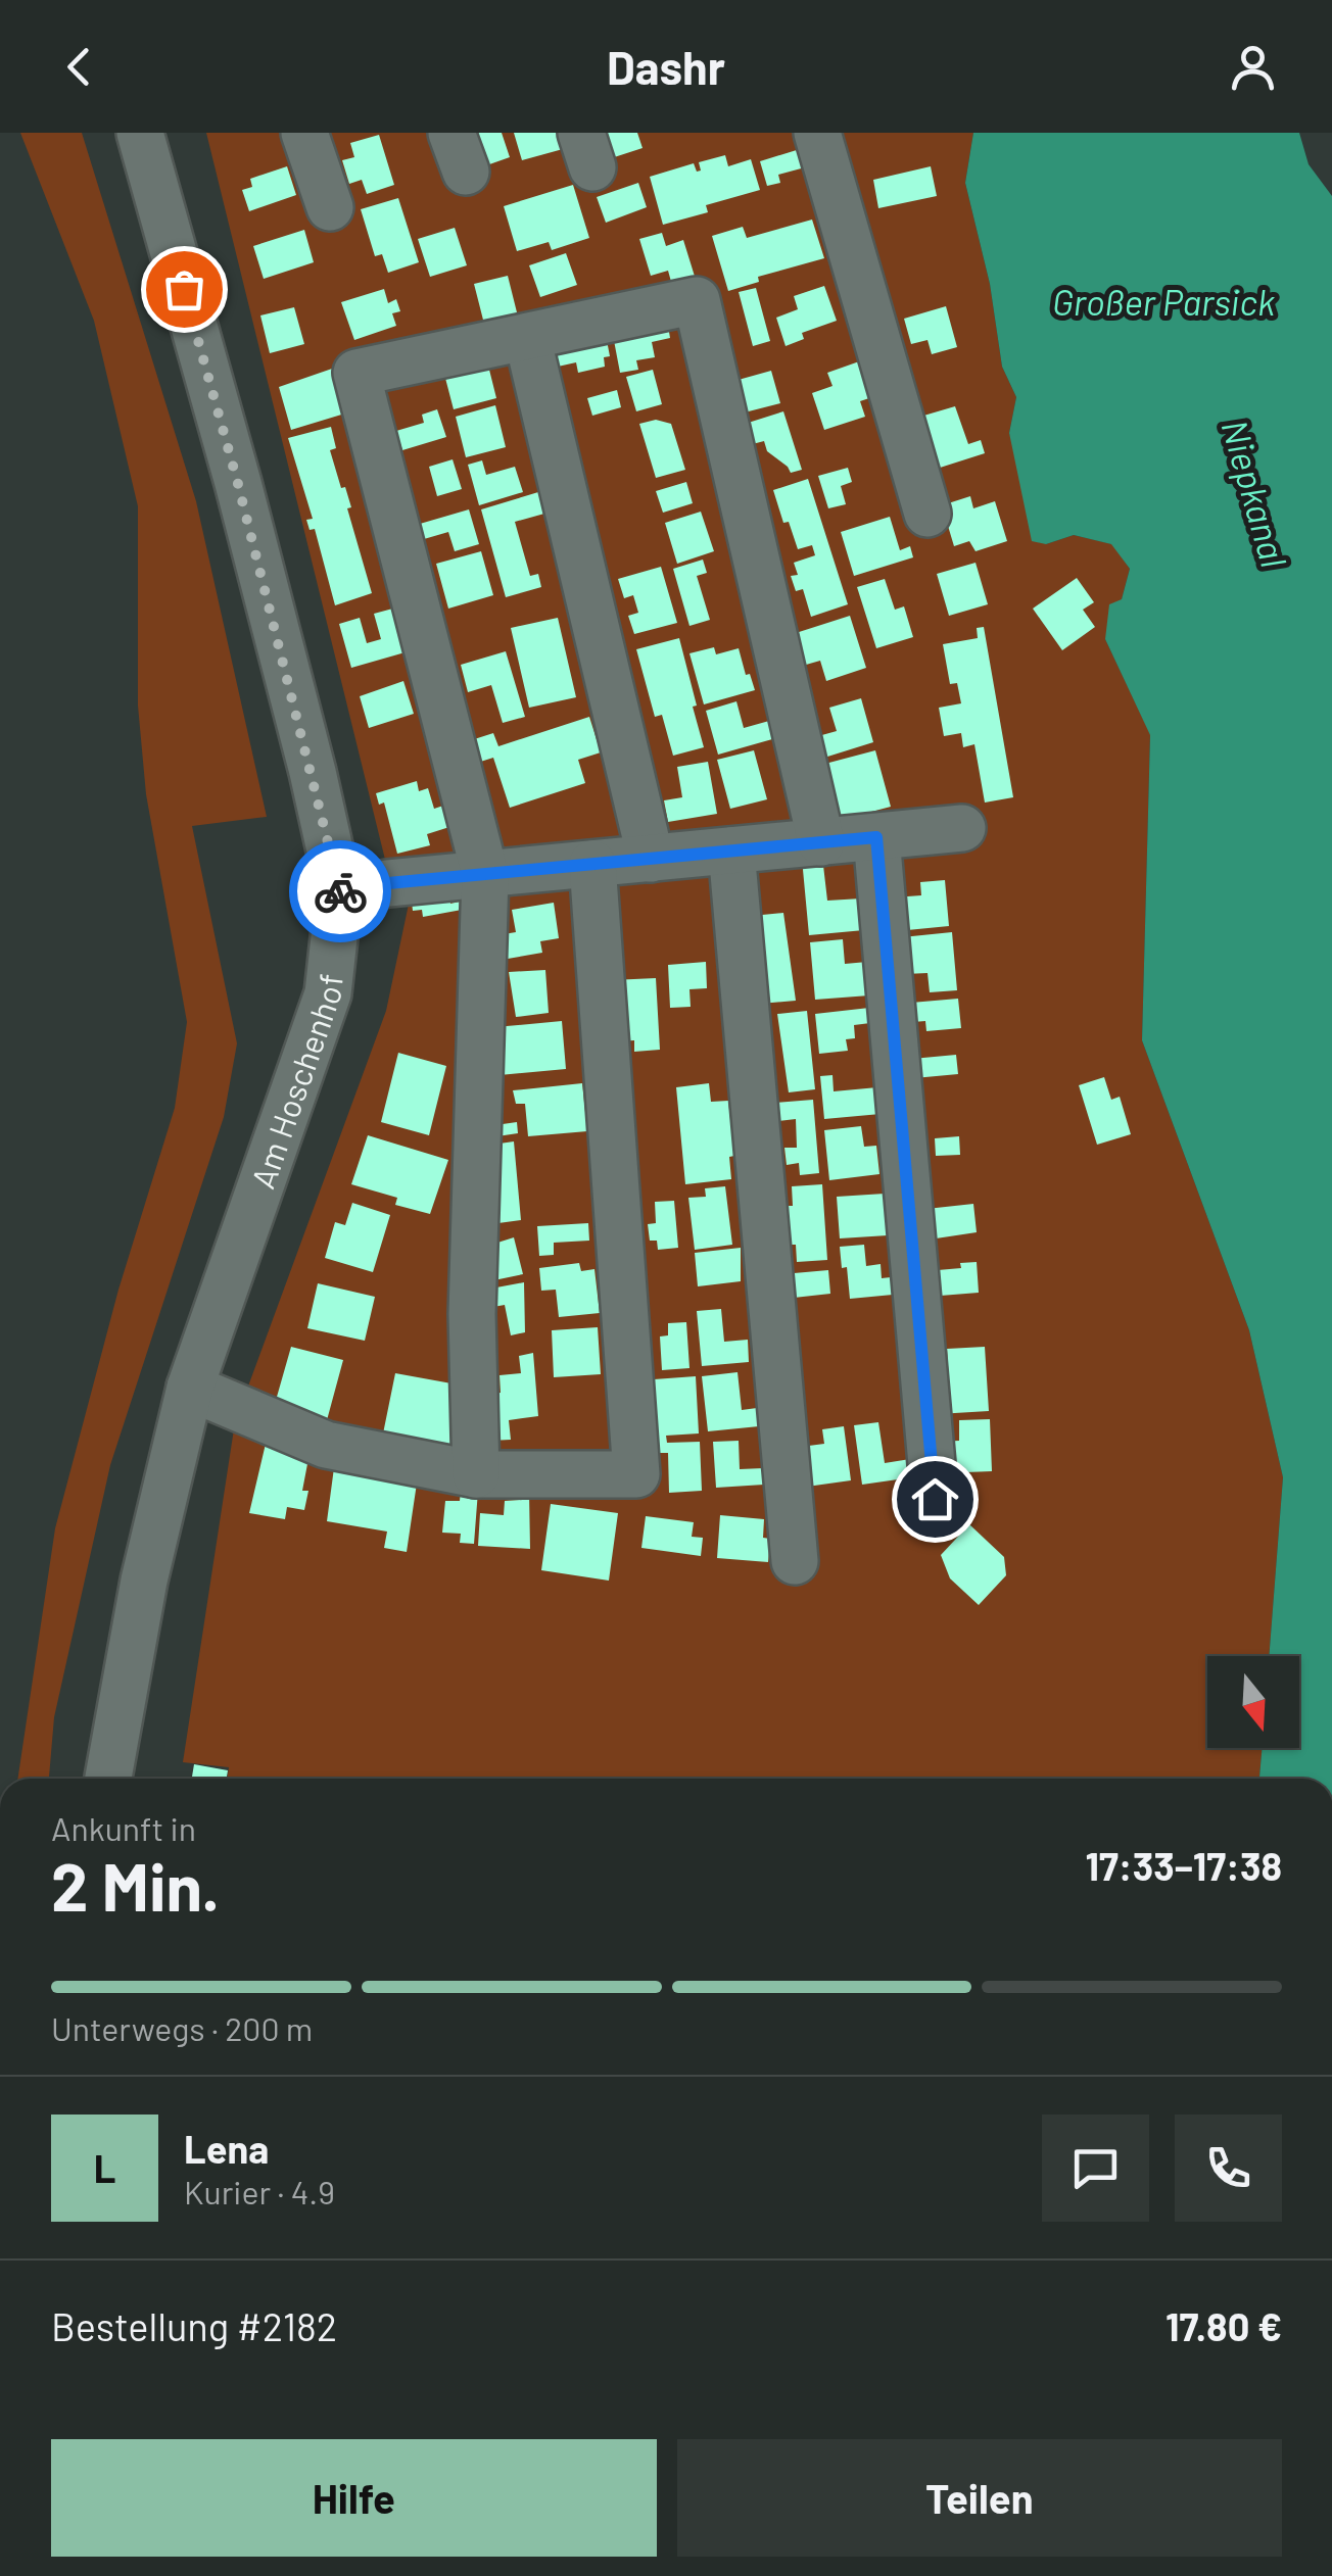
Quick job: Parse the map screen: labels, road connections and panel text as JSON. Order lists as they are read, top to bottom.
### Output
{
  "streets": {
    "street": ["Am Hoschenhof"]
  },
  "water": ["Großer Parsick", "Niepkanal"],
  "north": "bottom",
  "page": {
    "header": "Dashr",
    "heading": ["2 Min.", "Ankunft in", "17:33–17:38"],
    "panel": [
      "Lena",
      "Kurier · 4.9",
      "Bestellung #2182",
      "17.80 €"
    ],
    "bar": "Unterwegs · 200 m",
    "round": "L",
    "buttons": ["Hilfe", "Teilen"]
  }
}
